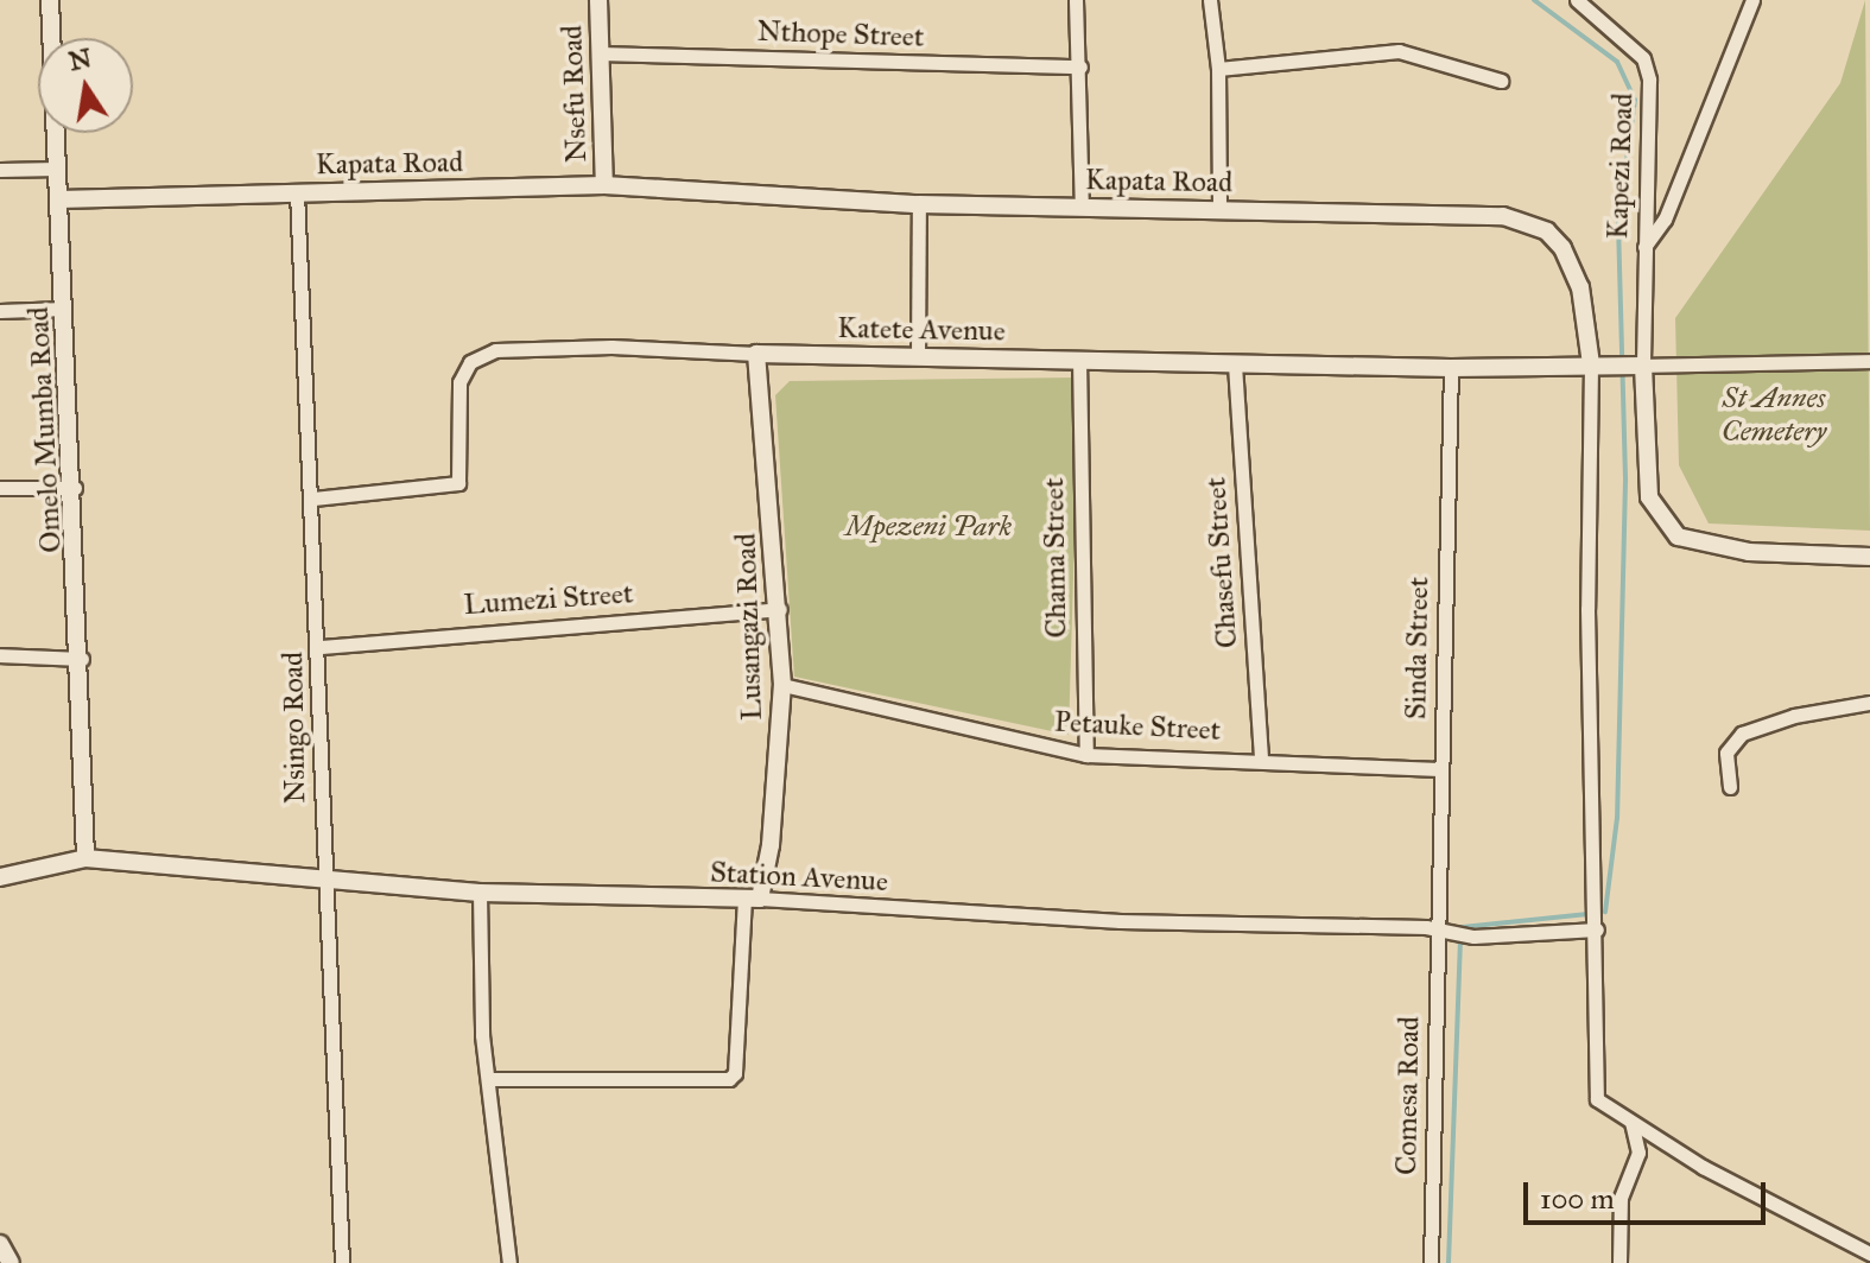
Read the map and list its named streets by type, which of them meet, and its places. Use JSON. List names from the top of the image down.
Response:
{
  "streets": {
    "street": [
      "Nthope Street",
      "Nsefu Road",
      "Kapata Road",
      "Kapezi Road",
      "Katete Avenue",
      "Omelo Mumba Road",
      "Chama Street",
      "Chasefu Street",
      "Lumezi Street",
      "Lusangazi Road",
      "Sinda Street",
      "Petauke Street",
      "Nsingo Road",
      "Station Avenue",
      "Comesa Road"
    ]
  },
  "crossings": [
    ["Nthope Street", "Nsefu Road"],
    ["Nsefu Road", "Kapata Road"],
    ["Kapata Road", "Katete Avenue"],
    ["Kapata Road", "Omelo Mumba Road"],
    ["Kapata Road", "Nsingo Road"],
    ["Kapata Road", "Station Avenue"],
    ["Kapezi Road", "Katete Avenue"],
    ["Katete Avenue", "Chama Street"],
    ["Katete Avenue", "Chasefu Street"],
    ["Katete Avenue", "Lusangazi Road"],
    ["Katete Avenue", "Sinda Street"],
    ["Katete Avenue", "Nsingo Road"],
    ["Omelo Mumba Road", "Station Avenue"],
    ["Chama Street", "Petauke Street"],
    ["Chasefu Street", "Petauke Street"],
    ["Lumezi Street", "Lusangazi Road"],
    ["Lumezi Street", "Nsingo Road"],
    ["Lusangazi Road", "Petauke Street"],
    ["Lusangazi Road", "Station Avenue"],
    ["Sinda Street", "Petauke Street"],
    ["Sinda Street", "Station Avenue"],
    ["Sinda Street", "Comesa Road"],
    ["Nsingo Road", "Station Avenue"],
    ["Station Avenue", "Comesa Road"]
  ],
  "parks": ["St Annes Cemetery", "Mpezeni Park"],
  "scale_bar": "100 m",
  "north": "top"
}
